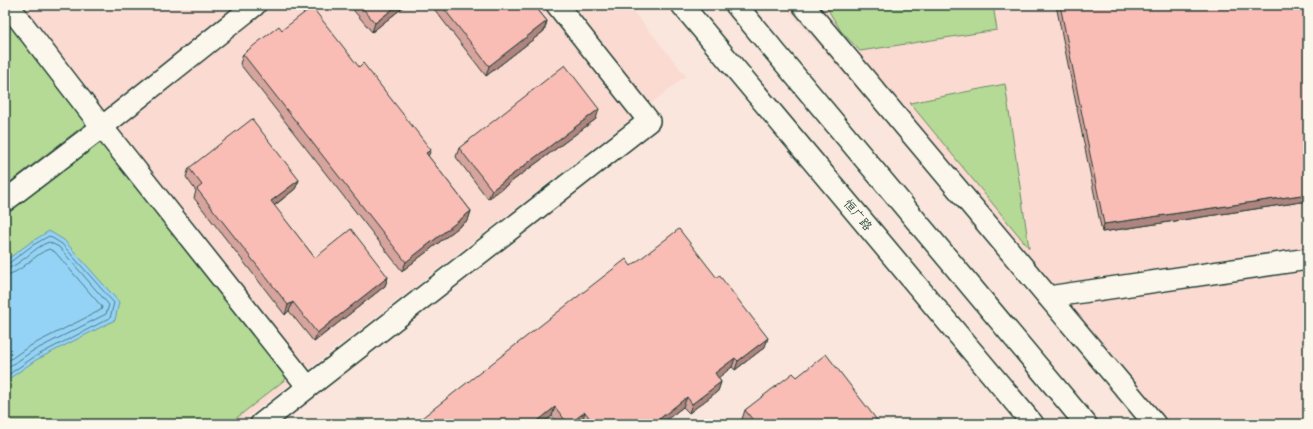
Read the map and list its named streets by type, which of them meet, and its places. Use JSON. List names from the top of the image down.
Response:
{
  "streets": {
    "street": ["恒广路"]
  }
}
